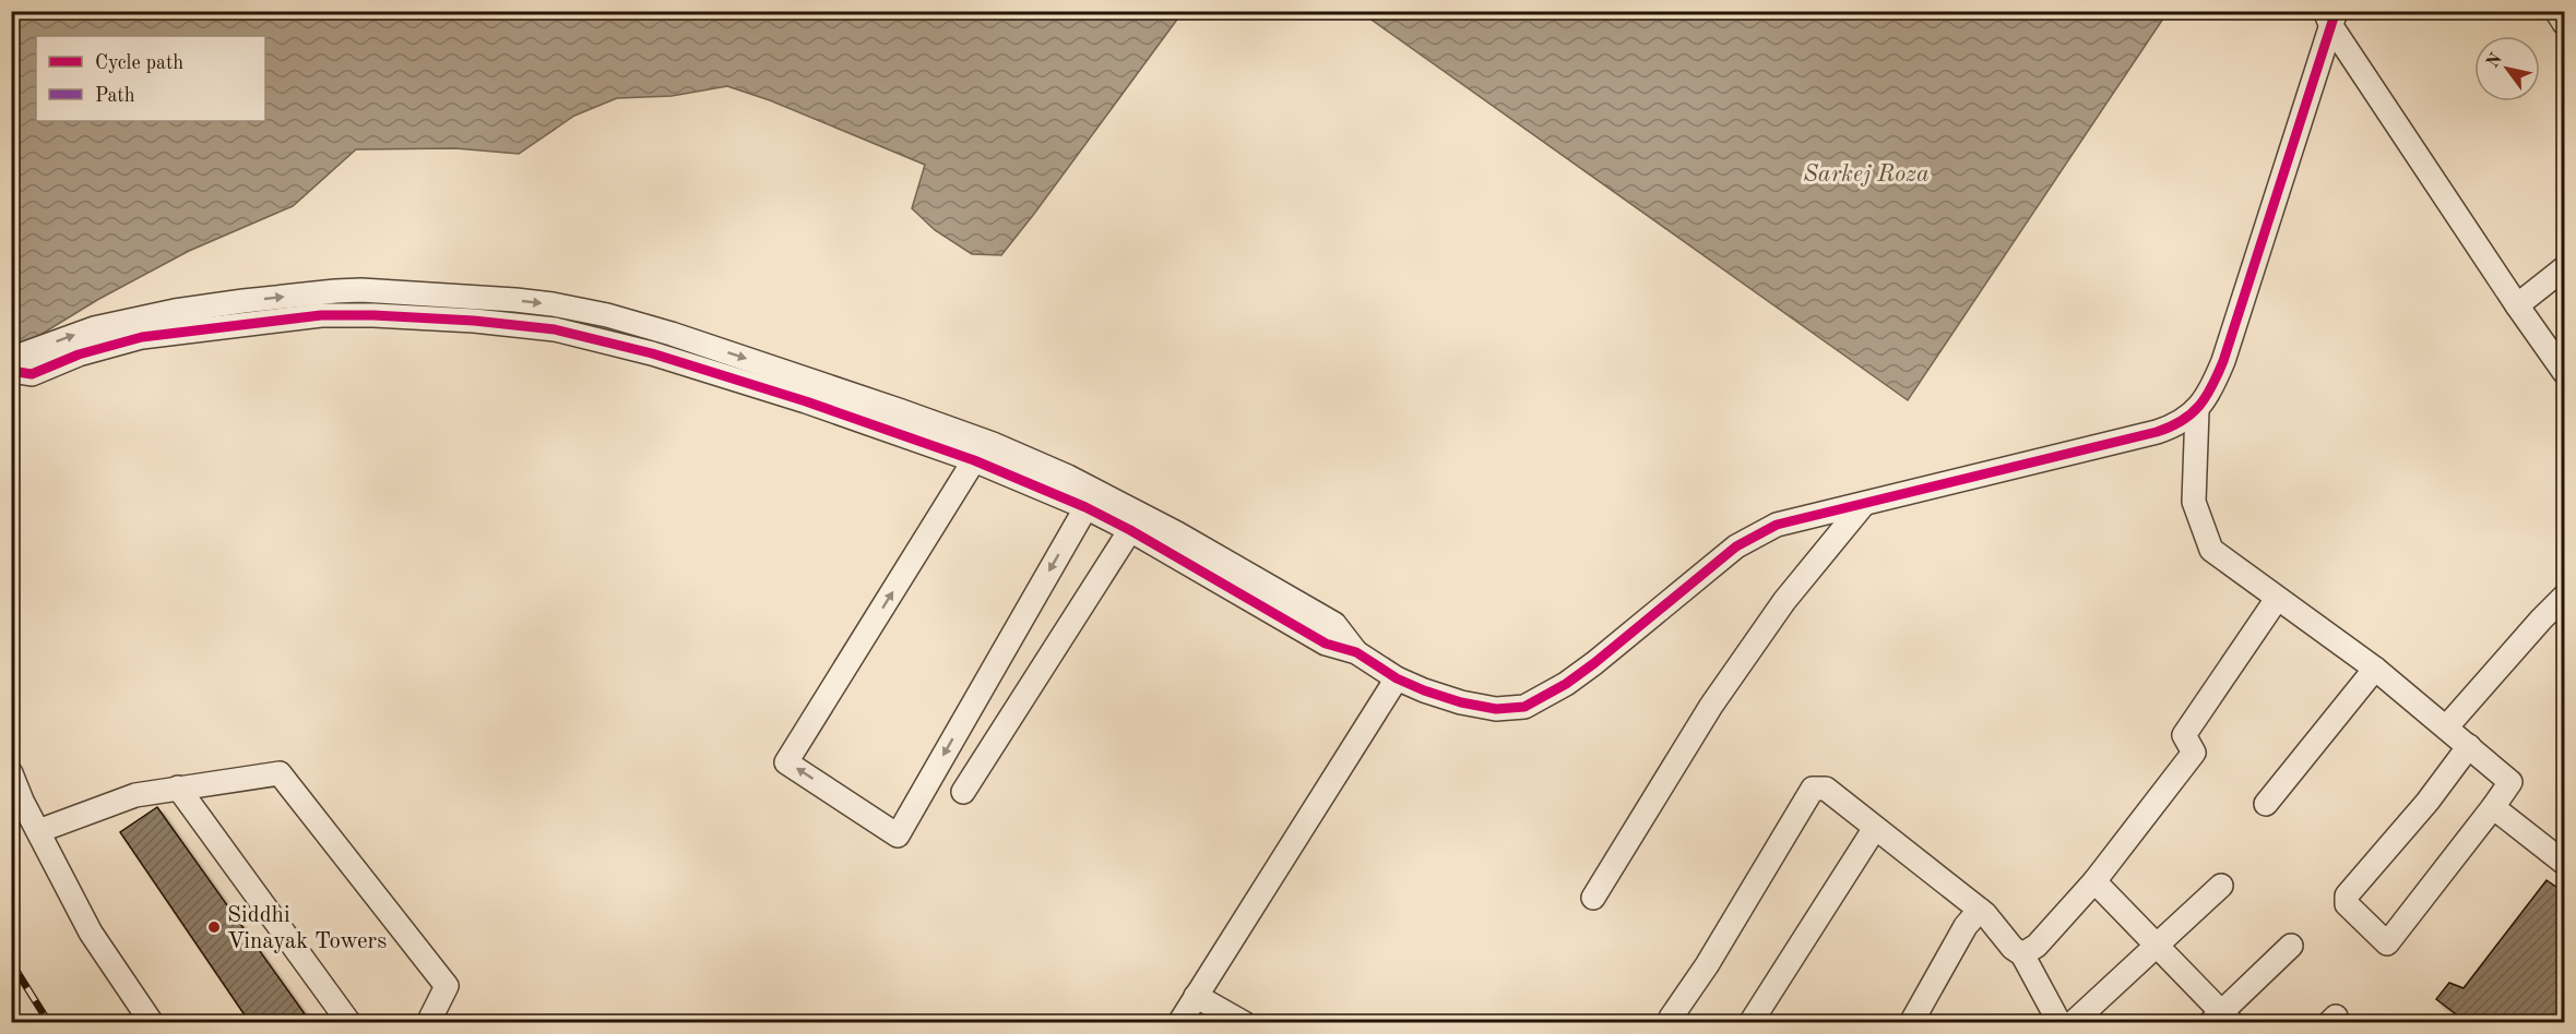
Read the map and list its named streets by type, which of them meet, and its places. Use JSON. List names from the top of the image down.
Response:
{
  "water": ["Sarkej Roza"],
  "places": ["Siddhi Vinayak Towers"],
  "legend": ["Cycle path", "Path"],
  "north": "top left"
}
